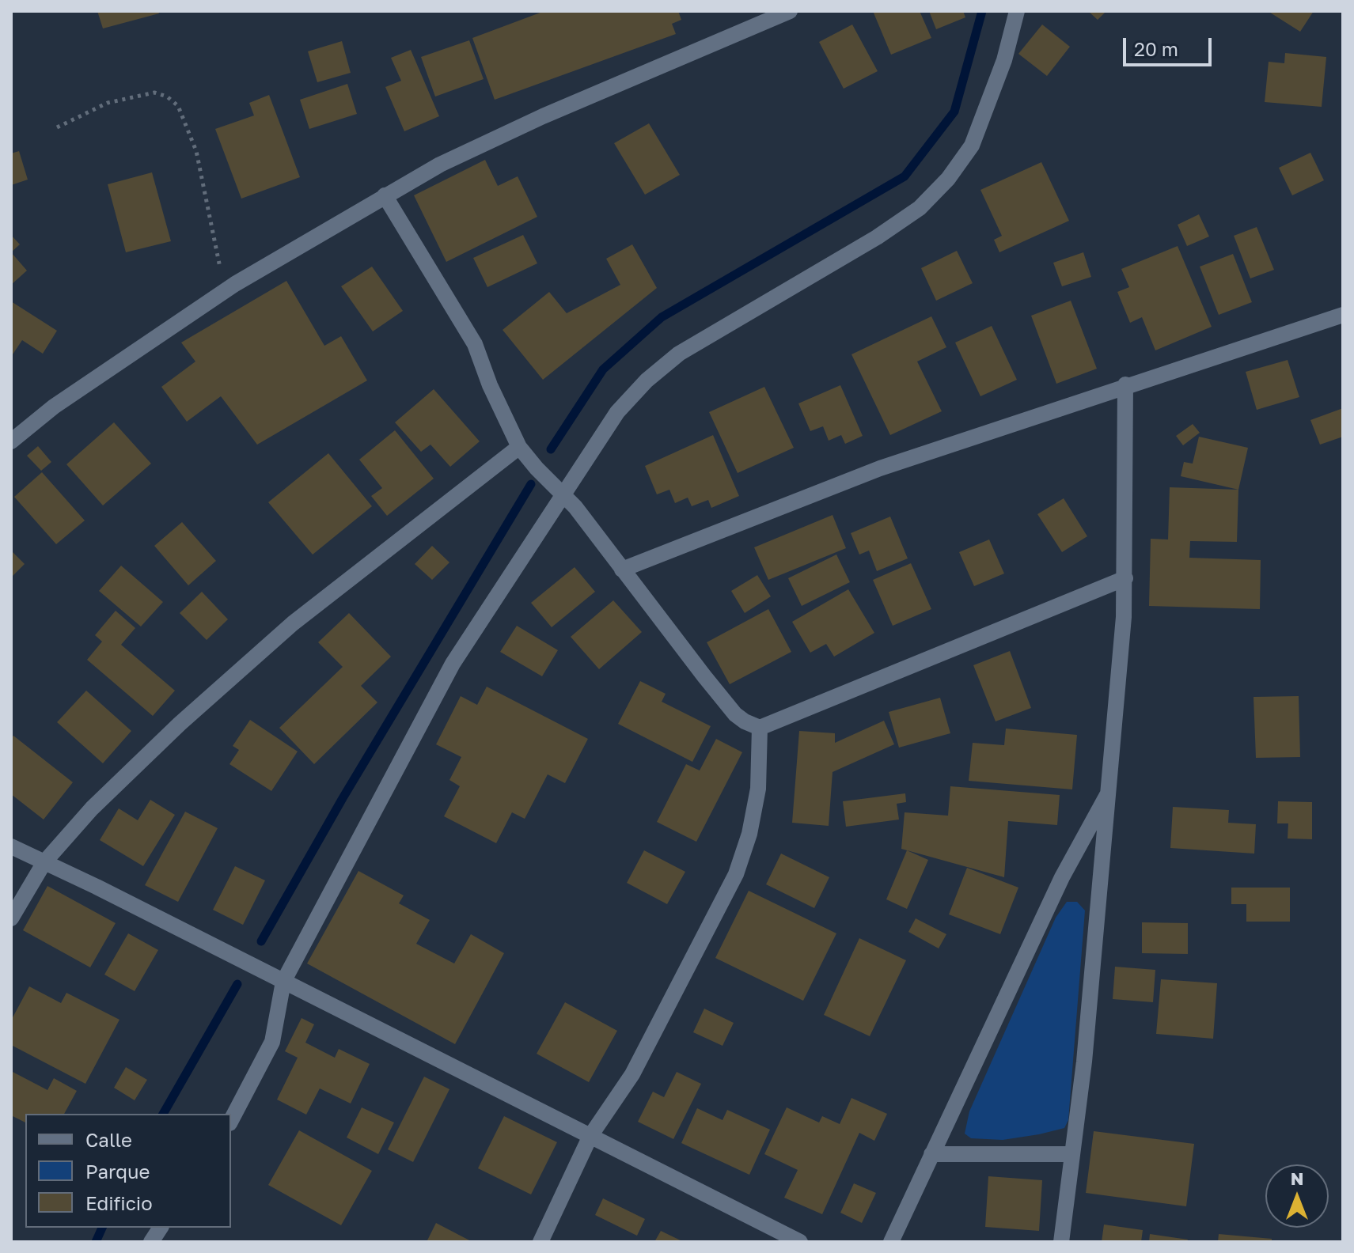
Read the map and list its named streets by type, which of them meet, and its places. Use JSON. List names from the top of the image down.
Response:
{
  "legend": ["Calle", "Parque", "Edificio"],
  "scale_bar": "20 m",
  "north": "top"
}
